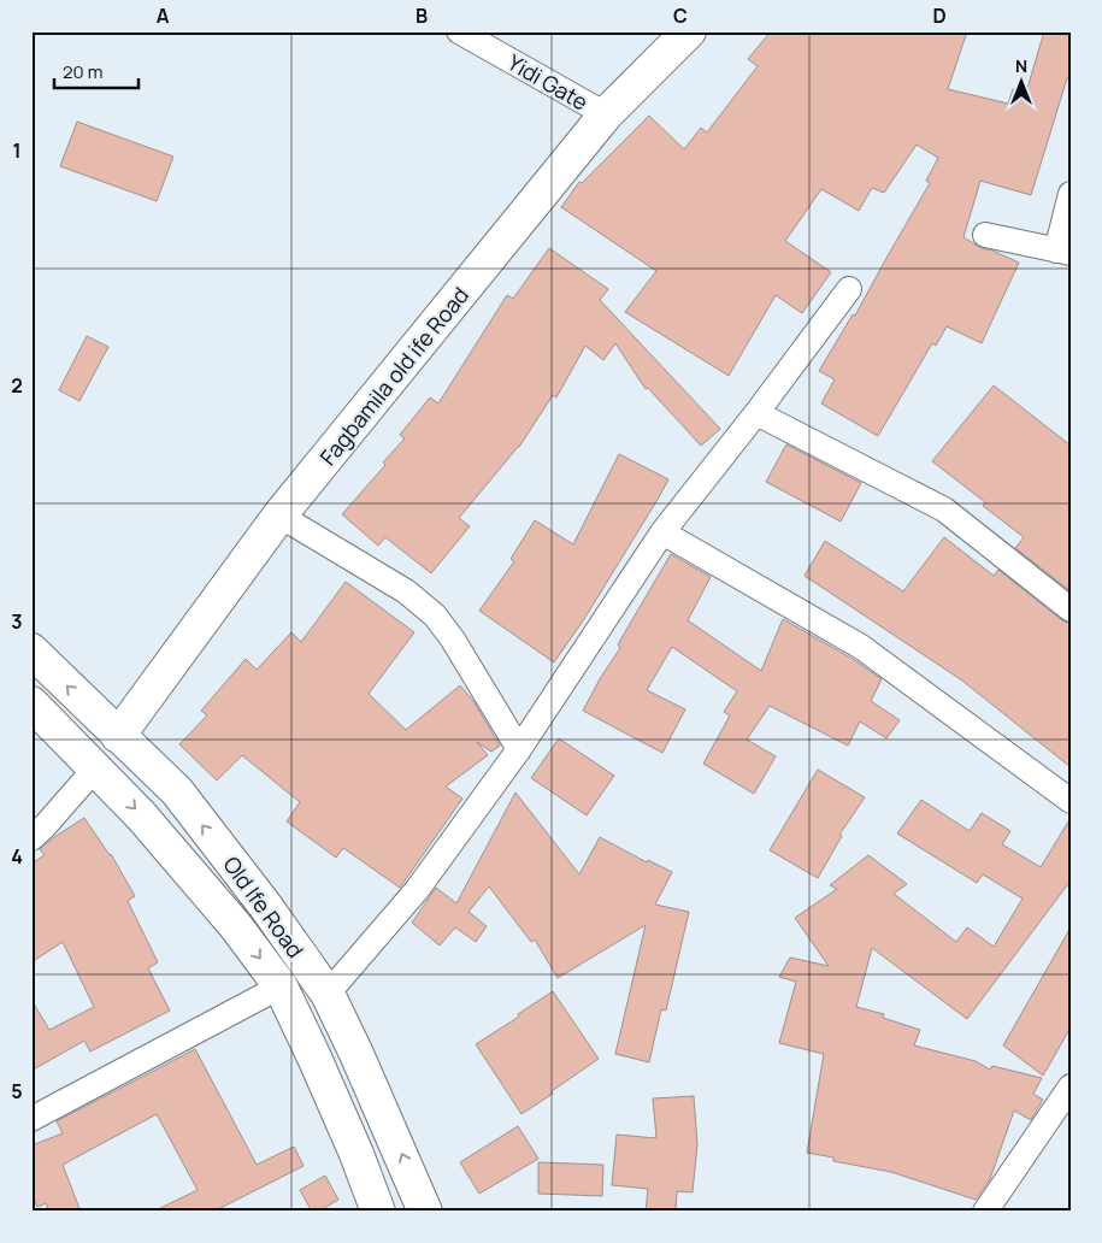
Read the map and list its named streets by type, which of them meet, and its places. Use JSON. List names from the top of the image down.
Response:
{
  "streets": {
    "main road": ["Fagbamila old ife Road", "Old Ife Road"],
    "street": ["Yidi Gate"]
  },
  "crossings": [
    ["Yidi Gate", "Fagbamila old ife Road"],
    ["Fagbamila old ife Road", "Old Ife Road"]
  ],
  "scale_bar": "20 m",
  "north": "top",
  "grid": {
    "columns": [
      "A",
      "B",
      "C",
      "D"
    ],
    "rows": [
      "1",
      "2",
      "3",
      "4",
      "5"
    ]
  }
}
